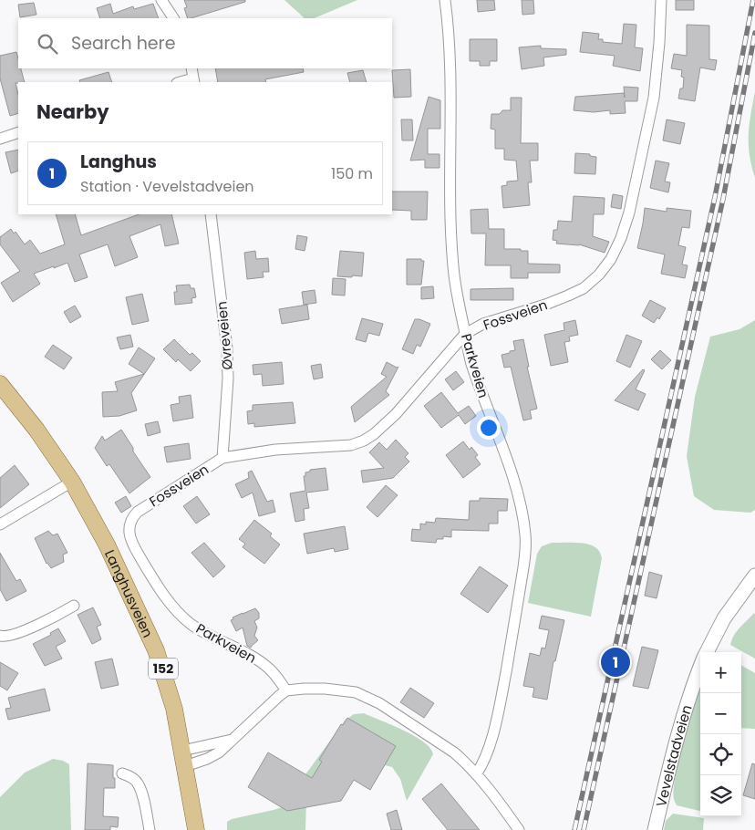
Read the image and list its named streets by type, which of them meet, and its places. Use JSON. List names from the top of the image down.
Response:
{
  "streets": {
    "main road": ["Langhusveien", "152", "Vevelstadveien"],
    "street": ["Fossveien", "Øvreveien", "Parkveien"]
  },
  "crossings": [
    ["Fossveien", "Øvreveien"],
    ["Fossveien", "Parkveien"]
  ],
  "page": {
    "search": "Search here",
    "heading": "Nearby",
    "list": [
      {
        "mark": "1",
        "name": "Langhus",
        "note": "Station · Vevelstadveien",
        "value": "150 m"
      }
    ],
    "pins": "1",
    "map_buttons": ["+", "−"]
  }
}
